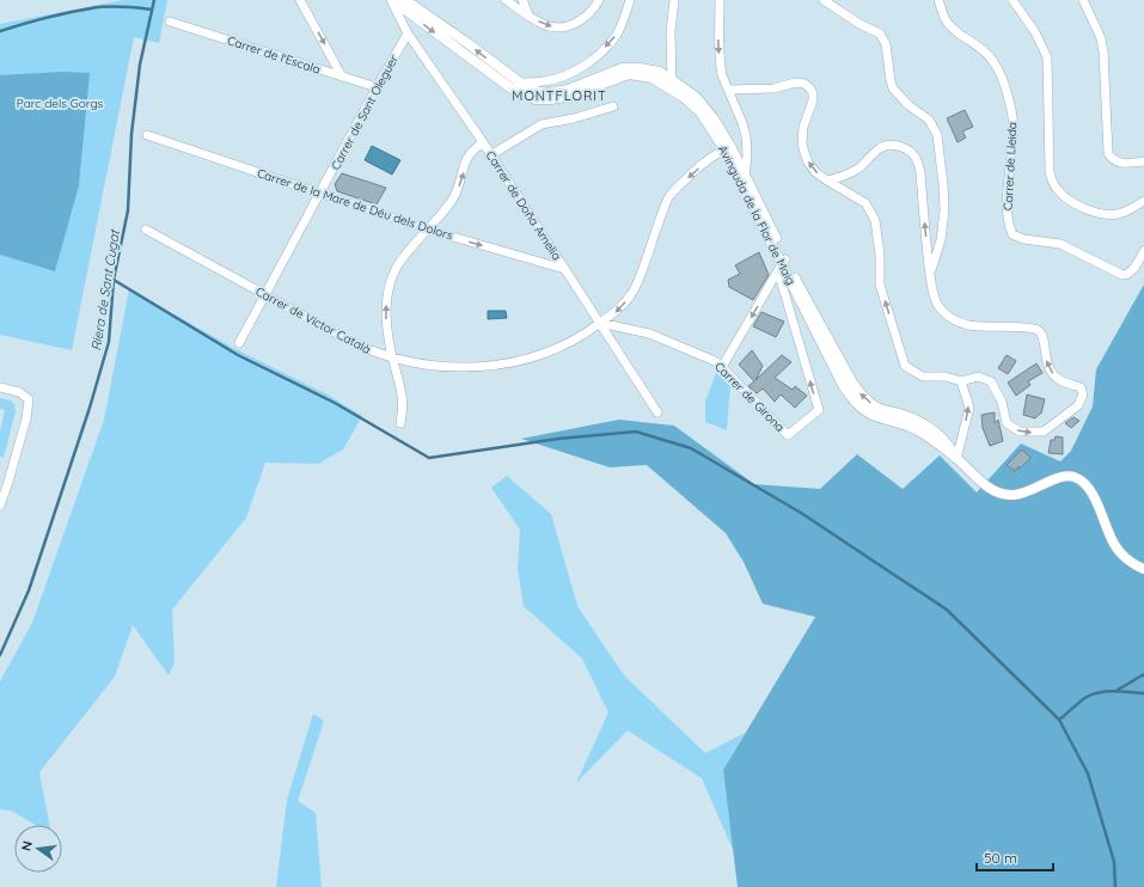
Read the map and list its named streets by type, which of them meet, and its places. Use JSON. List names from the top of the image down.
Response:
{
  "streets": {
    "street": [
      "Carrer de l'Escala",
      "Carrer de Sant Oleguer",
      "Carrer de Lleida",
      "Carrer de la Mare de Déu dels Dolors",
      "Carrer de Doña Amelia",
      "Avinguda de la Flor de Maig",
      "Carrer de Víctor Català",
      "Carrer de Girona"
    ]
  },
  "crossings": [
    ["Carrer de l'Escala", "Carrer de Sant Oleguer"],
    ["Carrer de Sant Oleguer", "Carrer de la Mare de Déu dels Dolors"],
    ["Carrer de Sant Oleguer", "Carrer de Doña Amelia"],
    ["Carrer de Sant Oleguer", "Carrer de Víctor Català"],
    ["Carrer de la Mare de Déu dels Dolors", "Carrer de Doña Amelia"],
    ["Carrer de Doña Amelia", "Avinguda de la Flor de Maig"],
    ["Carrer de Doña Amelia", "Carrer de Víctor Català"],
    ["Carrer de Doña Amelia", "Carrer de Girona"],
    ["Avinguda de la Flor de Maig", "Carrer de Víctor Català"],
    ["Avinguda de la Flor de Maig", "Carrer de Girona"],
    ["Carrer de Víctor Català", "Carrer de Girona"]
  ],
  "districts": ["MONTFLORIT"],
  "water": ["Riera de Sant Cugat"],
  "parks": ["Parc dels Gorgs"],
  "scale_bar": "50 m",
  "north": "left"
}
